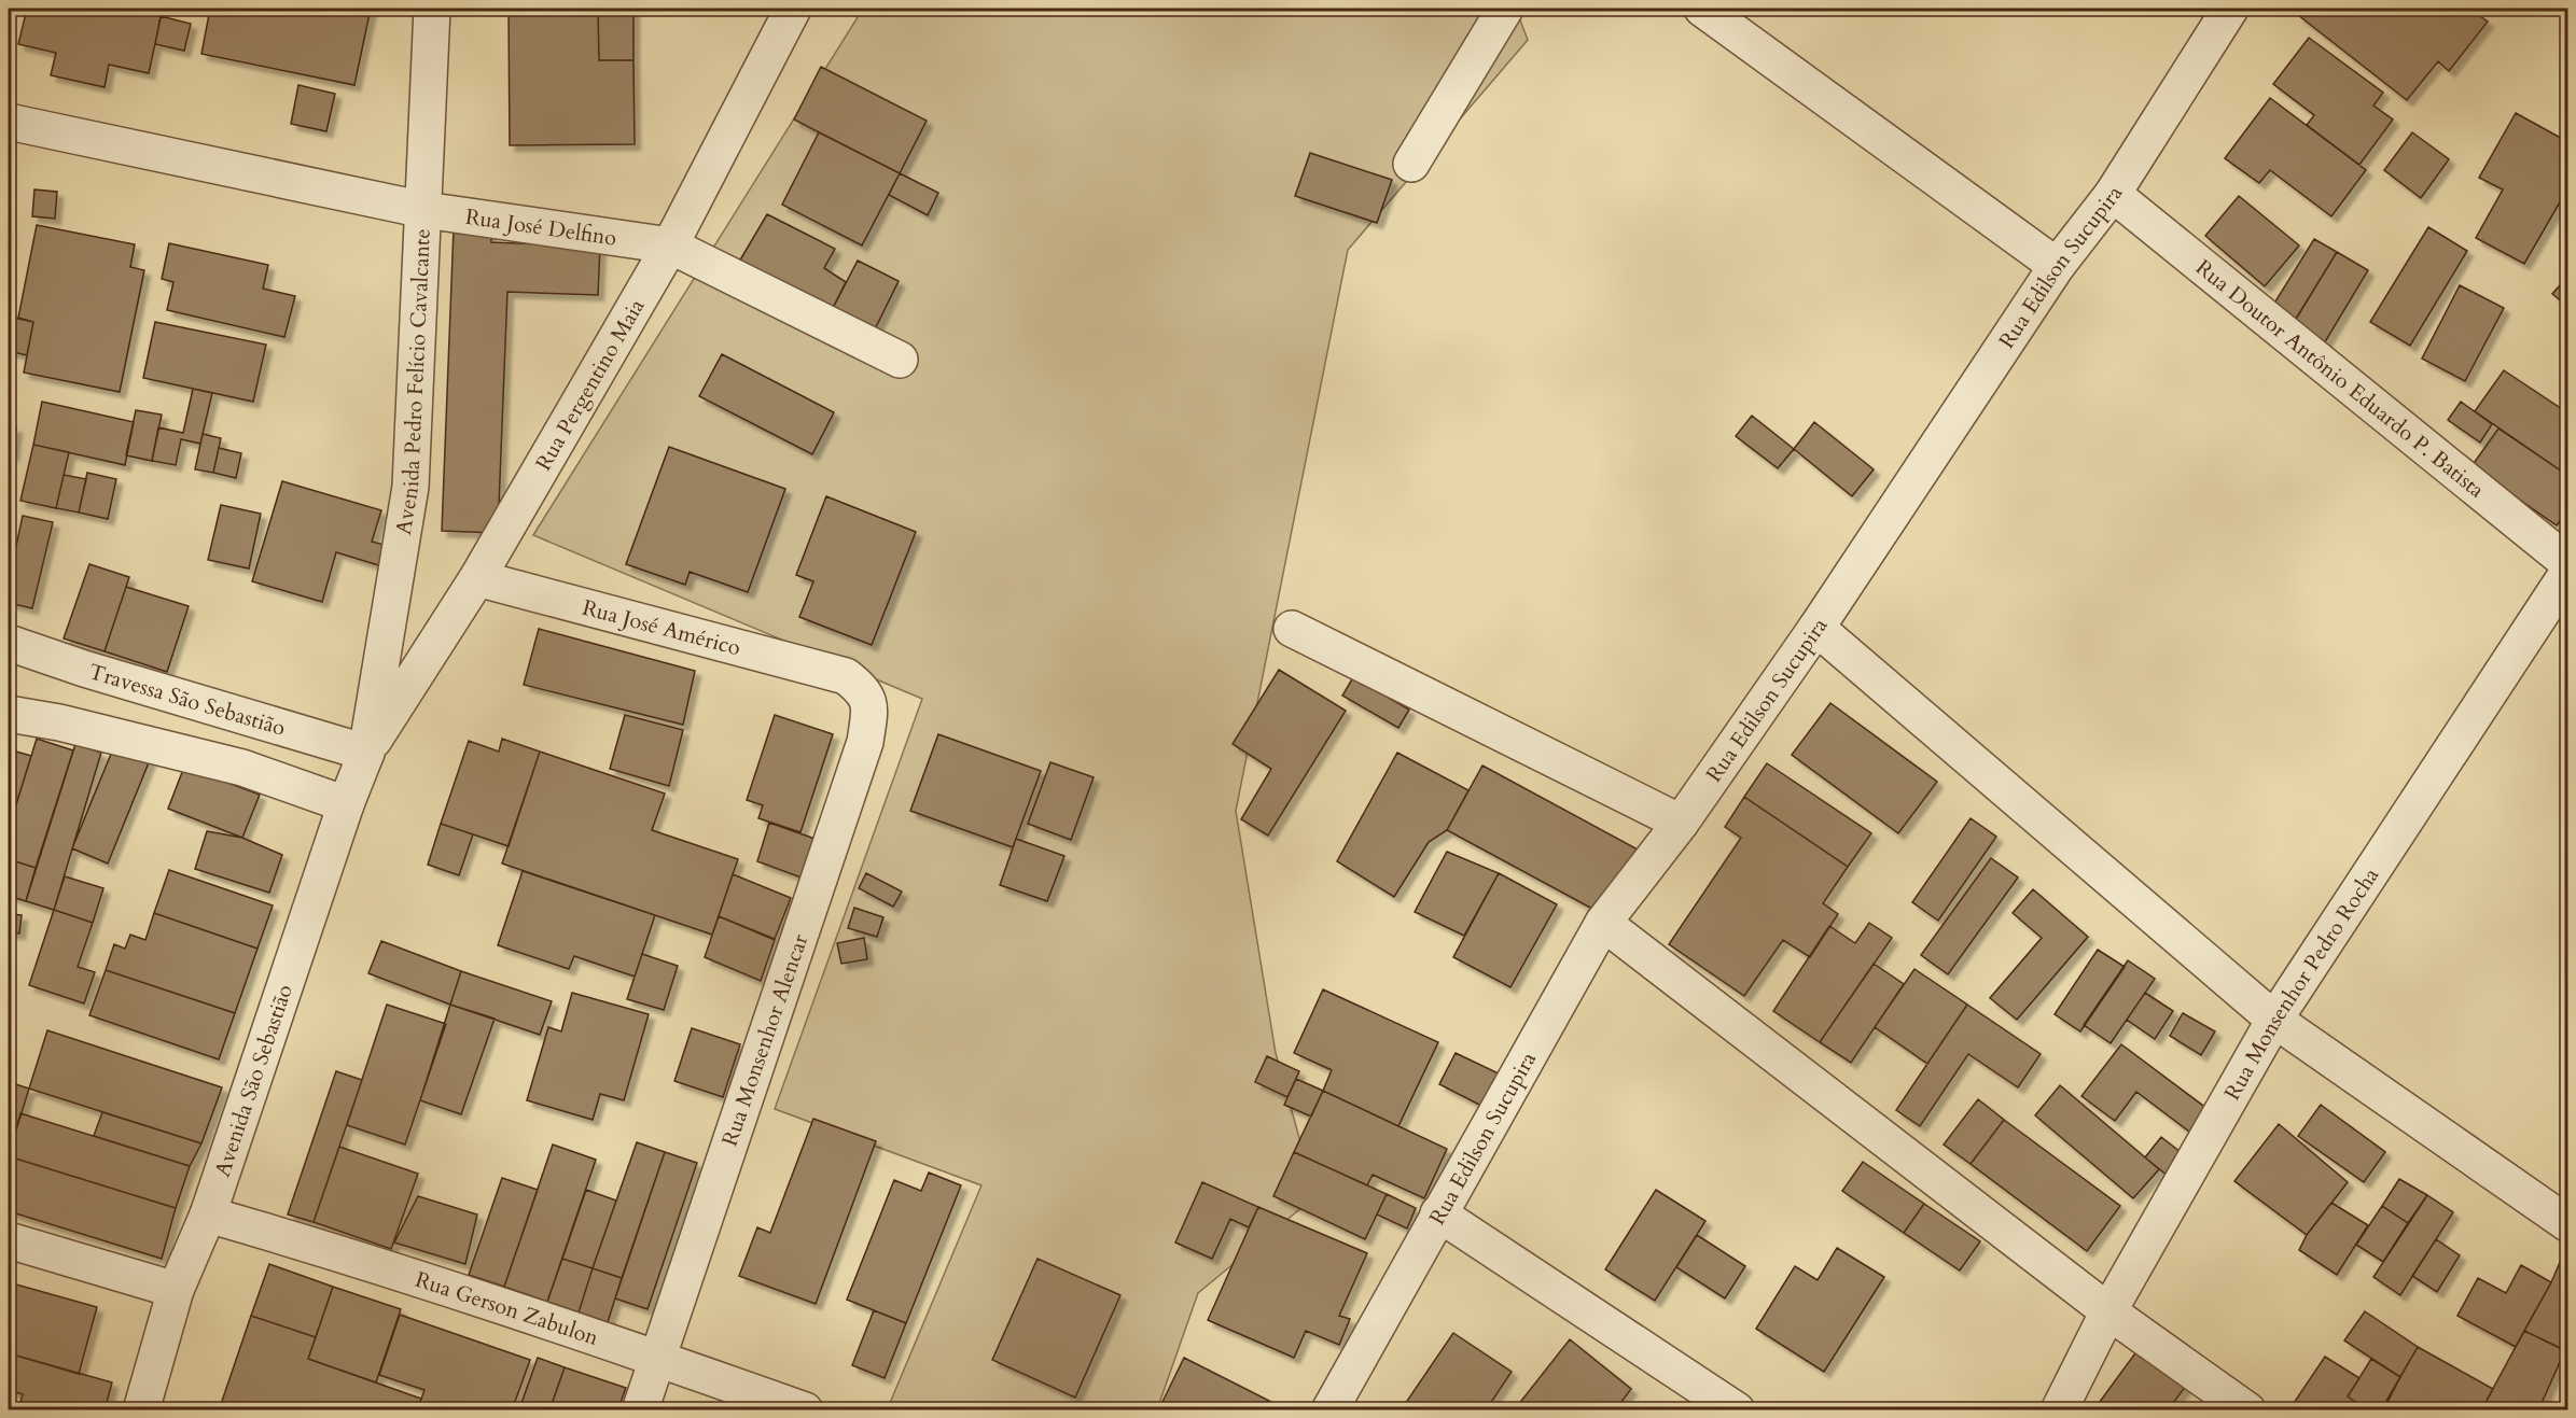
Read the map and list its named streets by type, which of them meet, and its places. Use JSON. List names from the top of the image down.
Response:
{
  "streets": {
    "street": [
      "Rua José Delfino",
      "Rua Edilson Sucupira",
      "Rua Doutor Antônio Eduardo P. Batista",
      "Avenida Pedro Felício Cavalcante",
      "Rua Pergentino Maia",
      "Rua José Américo",
      "Travessa São Sebastião",
      "Rua Monsenhor Pedro Rocha",
      "Rua Monsenhor Alencar",
      "Avenida São Sebastião",
      "Rua Gerson Zabulon"
    ]
  },
  "crossings": [
    ["Rua José Delfino", "Avenida Pedro Felício Cavalcante"],
    ["Rua José Delfino", "Rua Pergentino Maia"],
    ["Rua Edilson Sucupira", "Rua Doutor Antônio Eduardo P. Batista"],
    ["Avenida Pedro Felício Cavalcante", "Rua Pergentino Maia"],
    ["Avenida Pedro Felício Cavalcante", "Travessa São Sebastião"],
    ["Avenida Pedro Felício Cavalcante", "Avenida São Sebastião"],
    ["Rua Pergentino Maia", "Rua José Américo"],
    ["Rua Pergentino Maia", "Travessa São Sebastião"],
    ["Rua Pergentino Maia", "Avenida São Sebastião"],
    ["Rua José Américo", "Rua Monsenhor Alencar"],
    ["Travessa São Sebastião", "Avenida São Sebastião"],
    ["Rua Monsenhor Alencar", "Rua Gerson Zabulon"],
    ["Avenida São Sebastião", "Rua Gerson Zabulon"]
  ]
}
